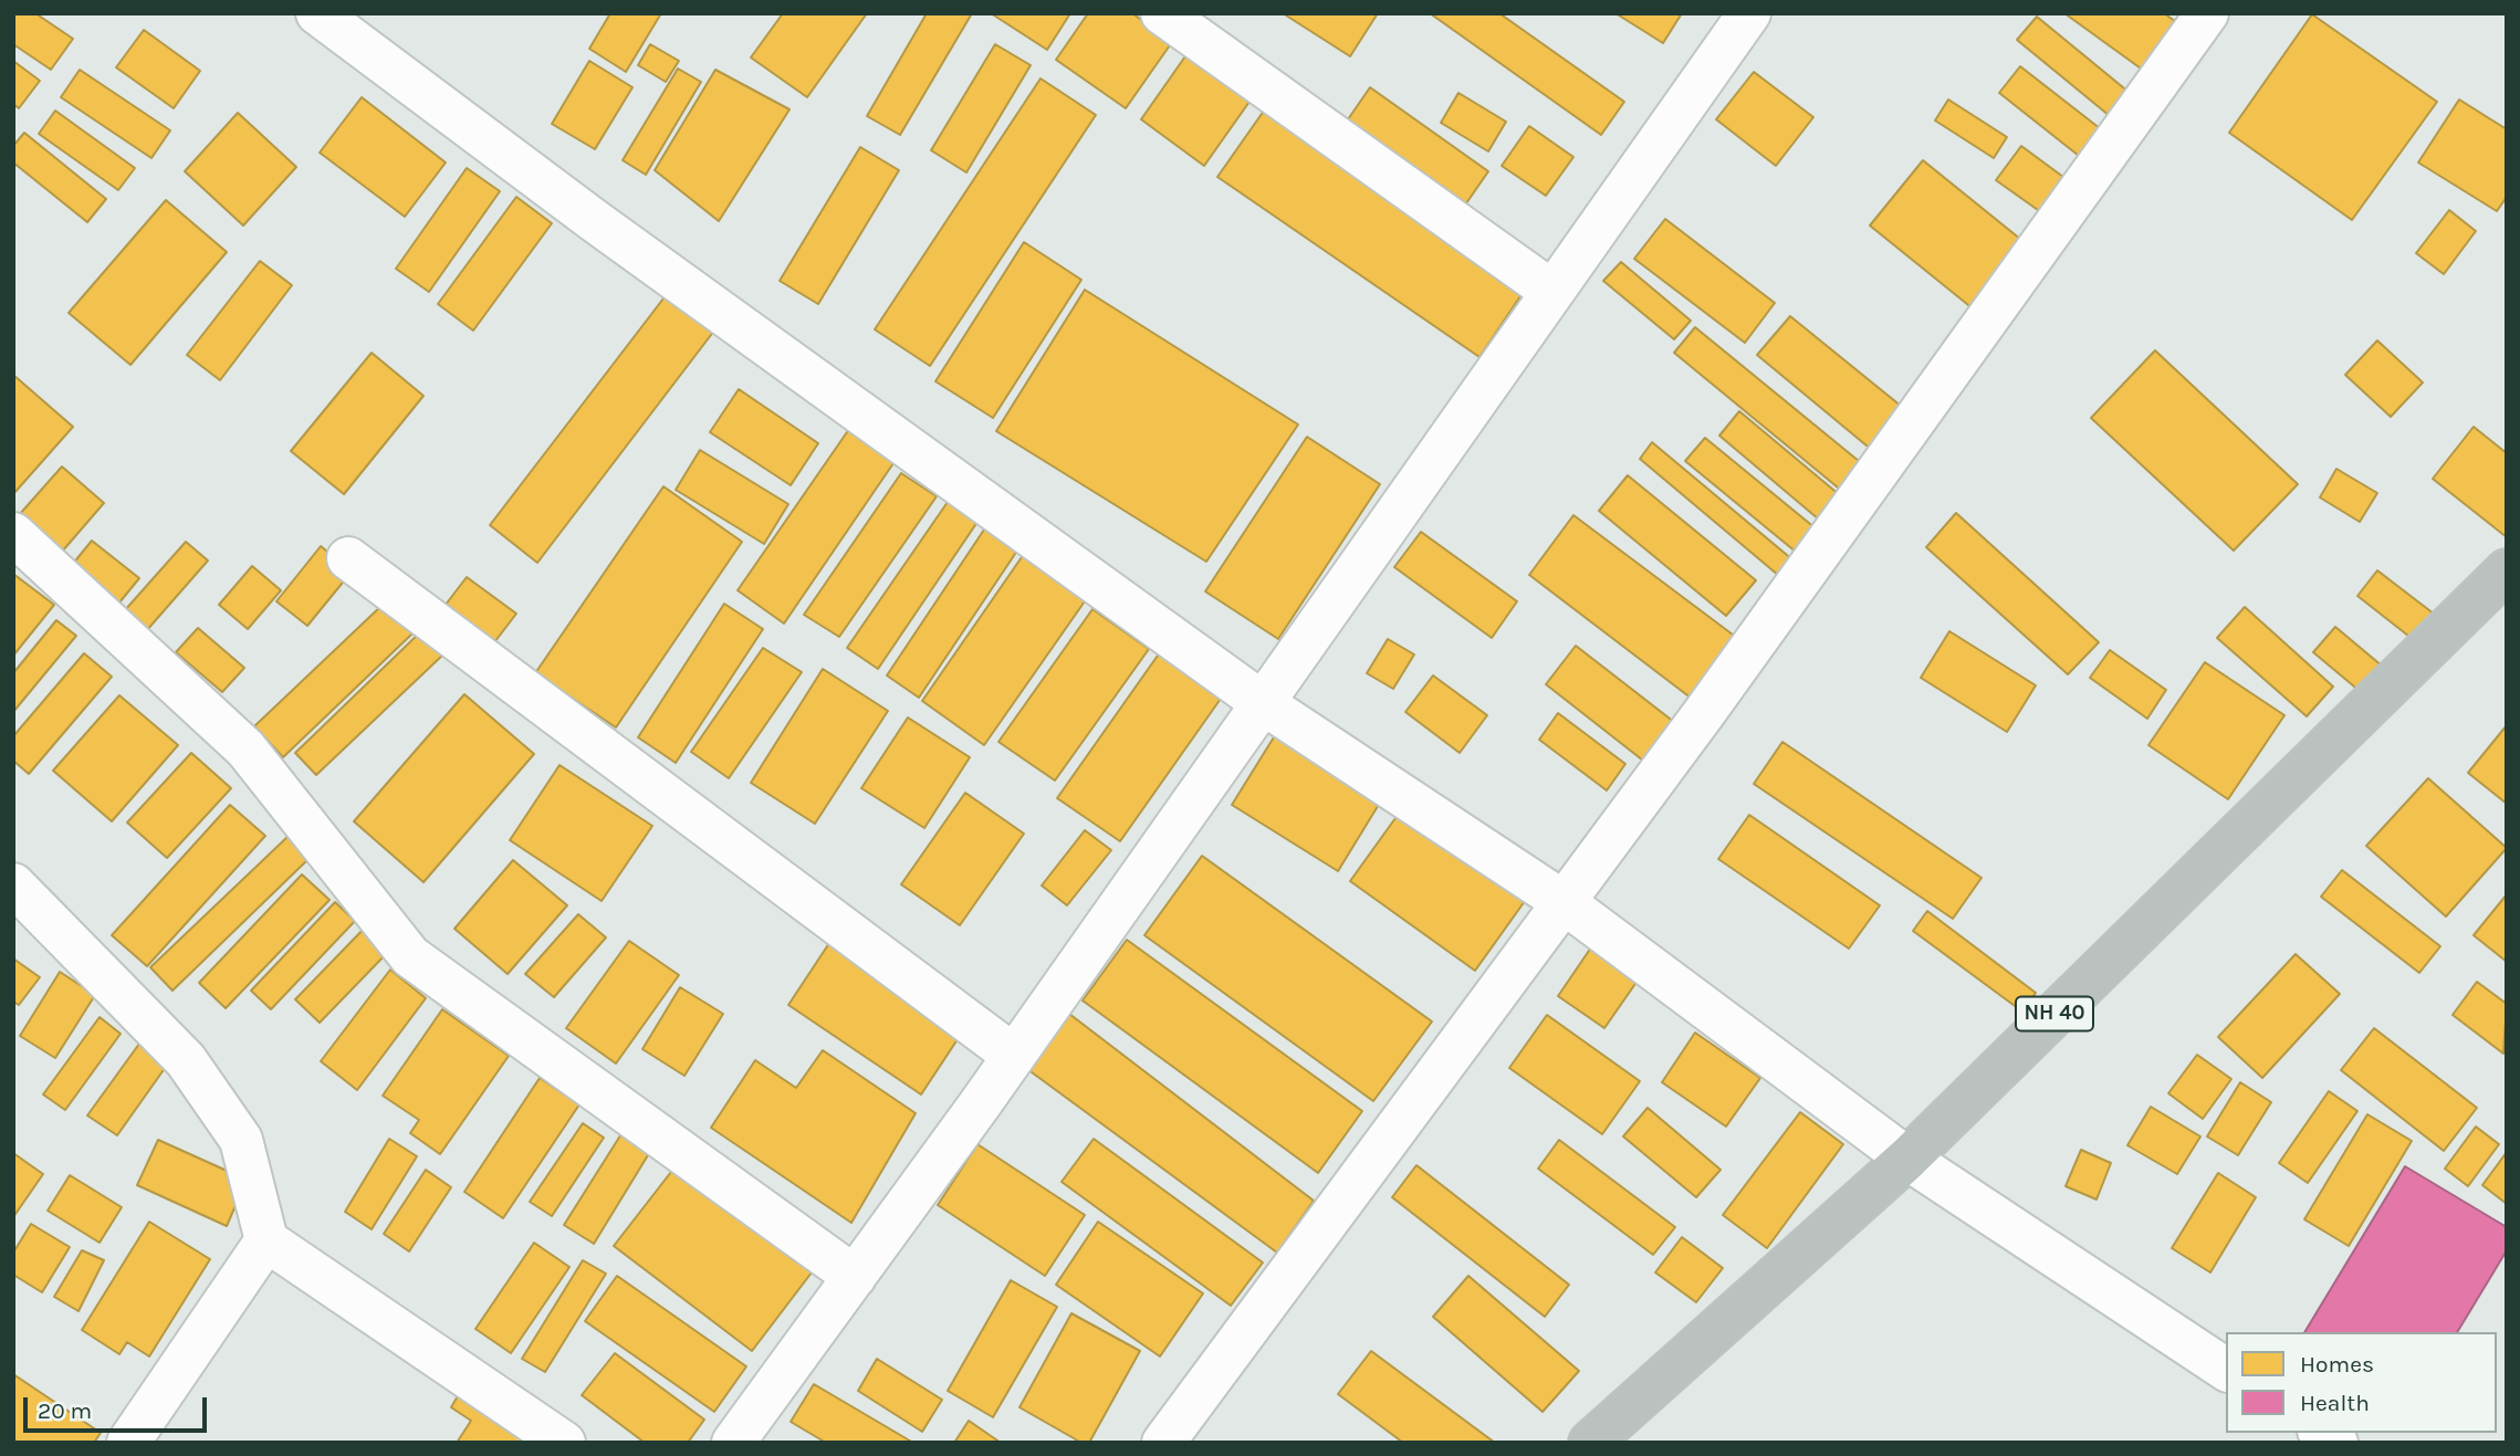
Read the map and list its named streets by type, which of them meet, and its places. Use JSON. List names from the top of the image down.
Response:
{
  "streets": {
    "highway": ["NH 40"]
  },
  "legend": ["Homes", "Health"],
  "scale_bar": "20 m"
}
